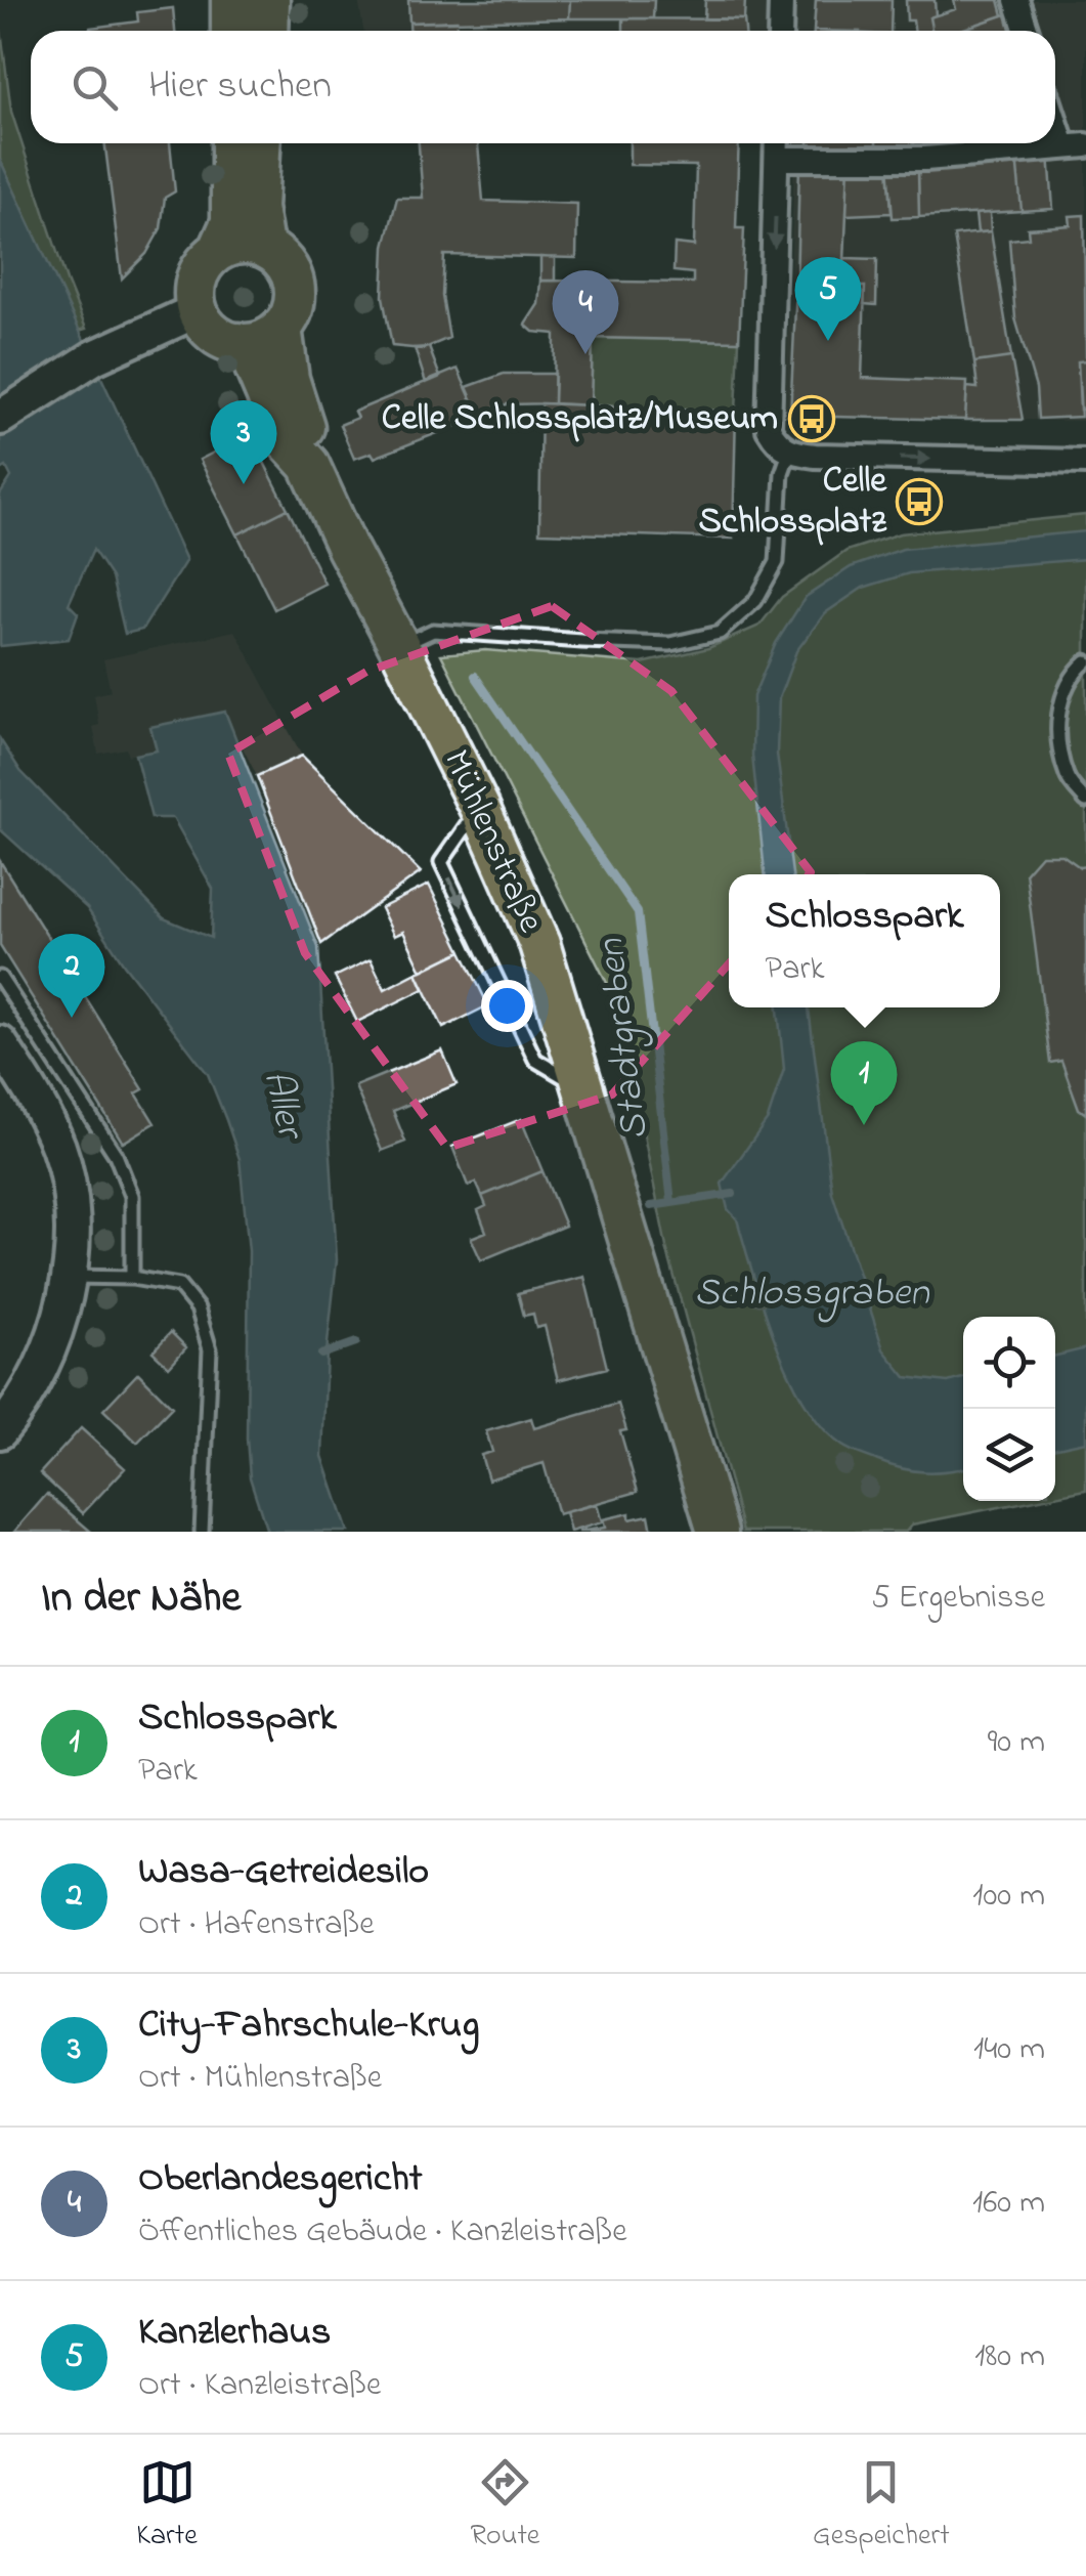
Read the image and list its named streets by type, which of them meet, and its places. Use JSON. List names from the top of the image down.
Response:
{
  "streets": {
    "main road": ["Mühlenstraße"]
  },
  "water": ["Stadtgraben", "Aller", "Schlossgraben"],
  "places": {
    "bus stop": ["Celle Schlossplatz/Museum", "Celle Schlossplatz"]
  },
  "page": {
    "search": "Hier suchen",
    "pins": [
      "5",
      "4",
      "3",
      "2",
      "1"
    ],
    "popup": ["Schlosspark", "Park"],
    "heading": ["In der Nähe", "5 Ergebnisse"],
    "list": [
      {
        "mark": "1",
        "name": "Schlosspark",
        "note": "Park",
        "value": "90 m"
      },
      {
        "mark": "2",
        "name": "Wasa-Getreidesilo",
        "note": "Ort · Hafenstraße",
        "value": "100 m"
      },
      {
        "mark": "3",
        "name": "City-Fahrschule-Krug",
        "note": "Ort · Mühlenstraße",
        "value": "140 m"
      },
      {
        "mark": "4",
        "name": "Oberlandesgericht",
        "note": "Öffentliches Gebäude · Kanzleistraße",
        "value": "160 m"
      },
      {
        "mark": "5",
        "name": "Kanzlerhaus",
        "note": "Ort · Kanzleistraße",
        "value": "180 m"
      }
    ],
    "nav": ["Karte", "Route", "Gespeichert"]
  }
}
